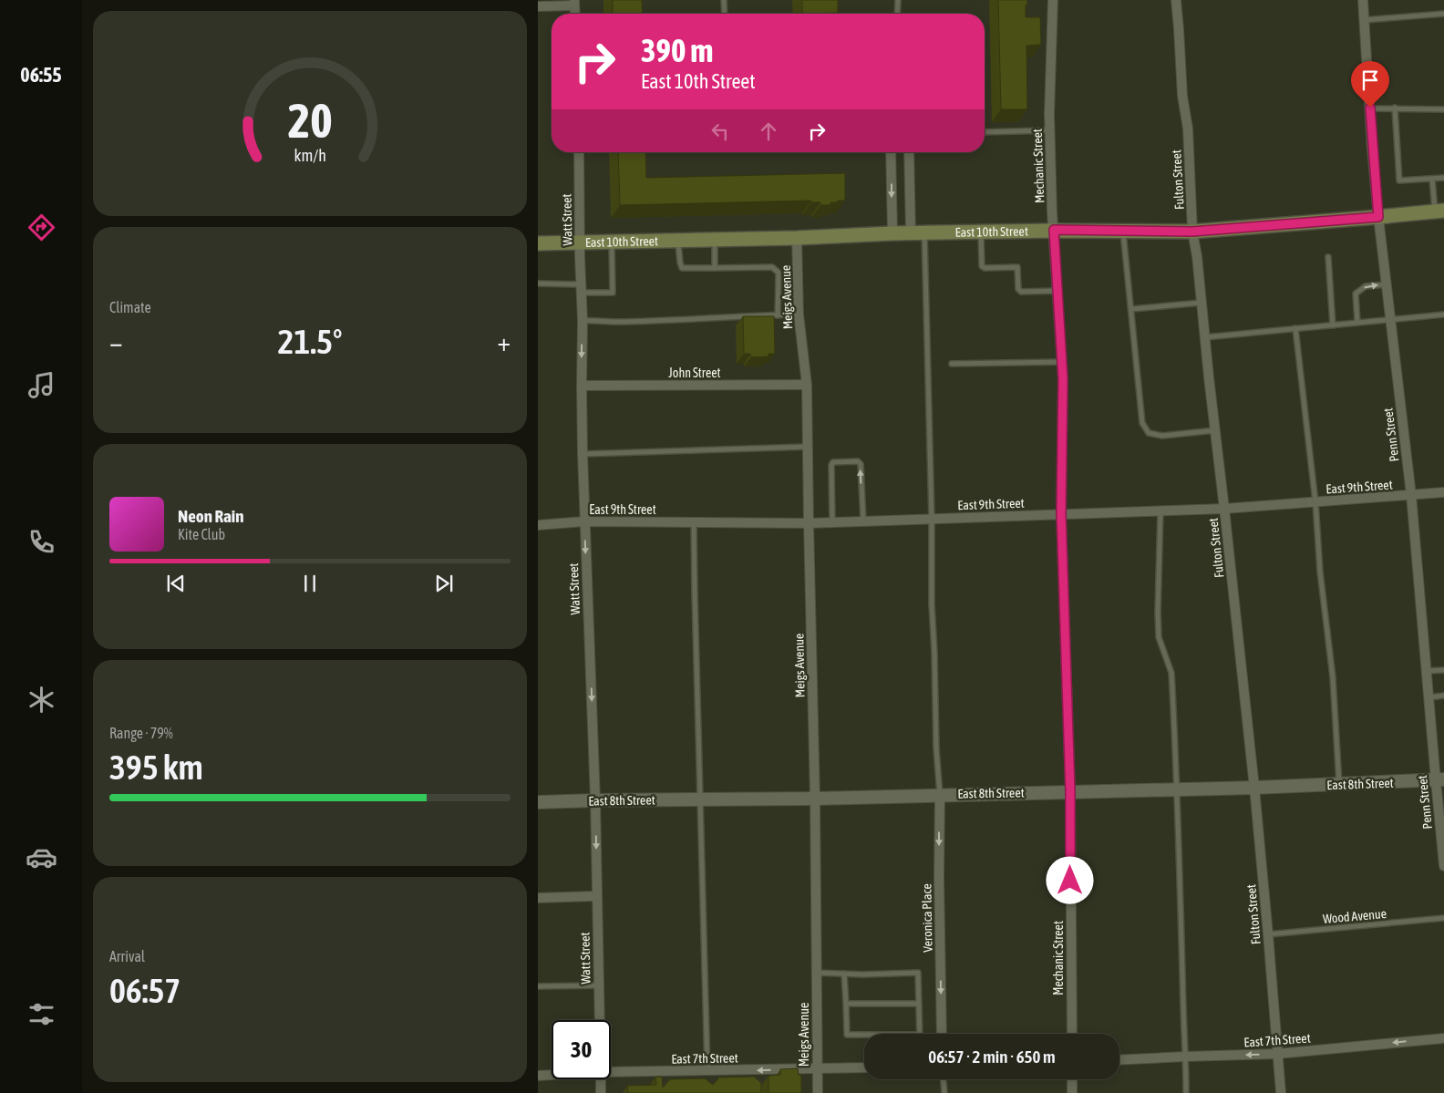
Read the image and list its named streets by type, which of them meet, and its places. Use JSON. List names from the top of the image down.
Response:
{
  "streets": {
    "main road": ["East 10th Street", "East 8th Street"],
    "street": [
      "Mechanic Street",
      "Fulton Street",
      "Watt Street",
      "Meigs Avenue",
      "John Street",
      "Penn Street",
      "East 9th Street",
      "Veronica Place",
      "East 7th Street"
    ],
    "lane": ["Wood Avenue"]
  },
  "crossings": [
    ["Mechanic Street", "East 10th Street"],
    ["Mechanic Street", "East 9th Street"],
    ["Mechanic Street", "East 8th Street"],
    ["Fulton Street", "East 10th Street"],
    ["Fulton Street", "East 9th Street"],
    ["Fulton Street", "East 8th Street"],
    ["Fulton Street", "Wood Avenue"],
    ["Fulton Street", "East 7th Street"],
    ["Watt Street", "East 10th Street"],
    ["Watt Street", "John Street"],
    ["Watt Street", "East 9th Street"],
    ["Watt Street", "East 8th Street"],
    ["East 10th Street", "Meigs Avenue"],
    ["East 10th Street", "Penn Street"],
    ["Meigs Avenue", "John Street"],
    ["Meigs Avenue", "East 9th Street"],
    ["Meigs Avenue", "East 8th Street"],
    ["Meigs Avenue", "East 7th Street"],
    ["Penn Street", "East 9th Street"],
    ["Penn Street", "East 8th Street"],
    ["East 8th Street", "Veronica Place"]
  ],
  "one_way": ["Watt Street", "Veronica Place", "East 7th Street"],
  "page": {
    "tabs": "06:55",
    "turn": ["390 m", "East 10th Street"],
    "tile": [
      "Climate",
      ["Range · 79%", "395 km"],
      ["Arrival", "06:57"]
    ],
    "heat": ["−", "21.5°", "+"],
    "song": ["Neon Rain", "Kite Club"],
    "limit": "30",
    "trip": "06:57 · 2 min · 650 m",
    "gauge": ["20", "km/h"]
  }
}
